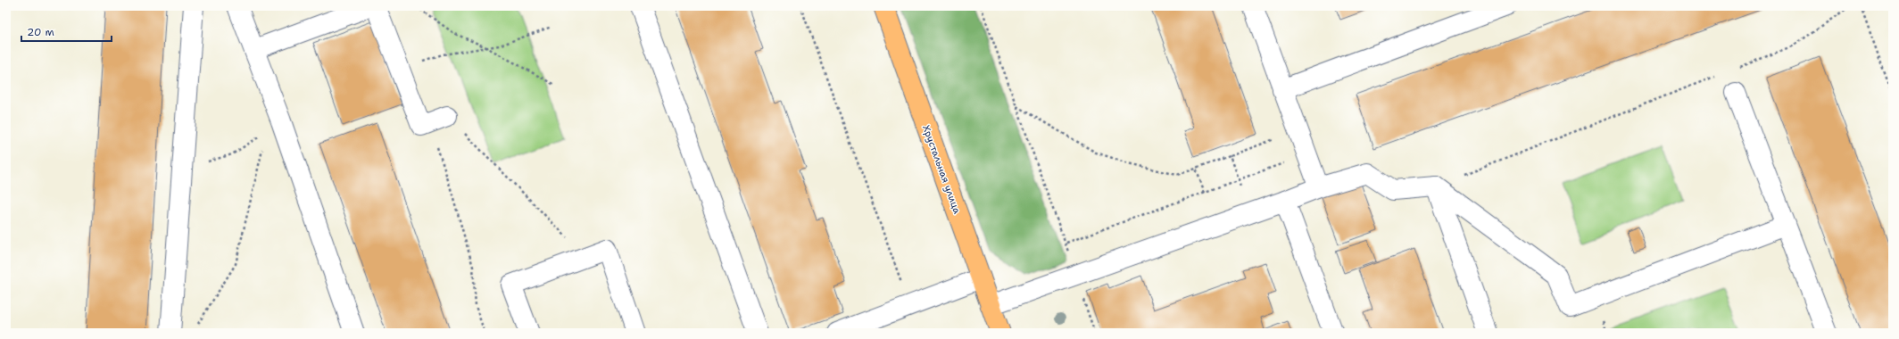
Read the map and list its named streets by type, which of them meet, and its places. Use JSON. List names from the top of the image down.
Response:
{
  "streets": {
    "main road": ["Хрустальная улица"]
  },
  "scale_bar": "20 m"
}
